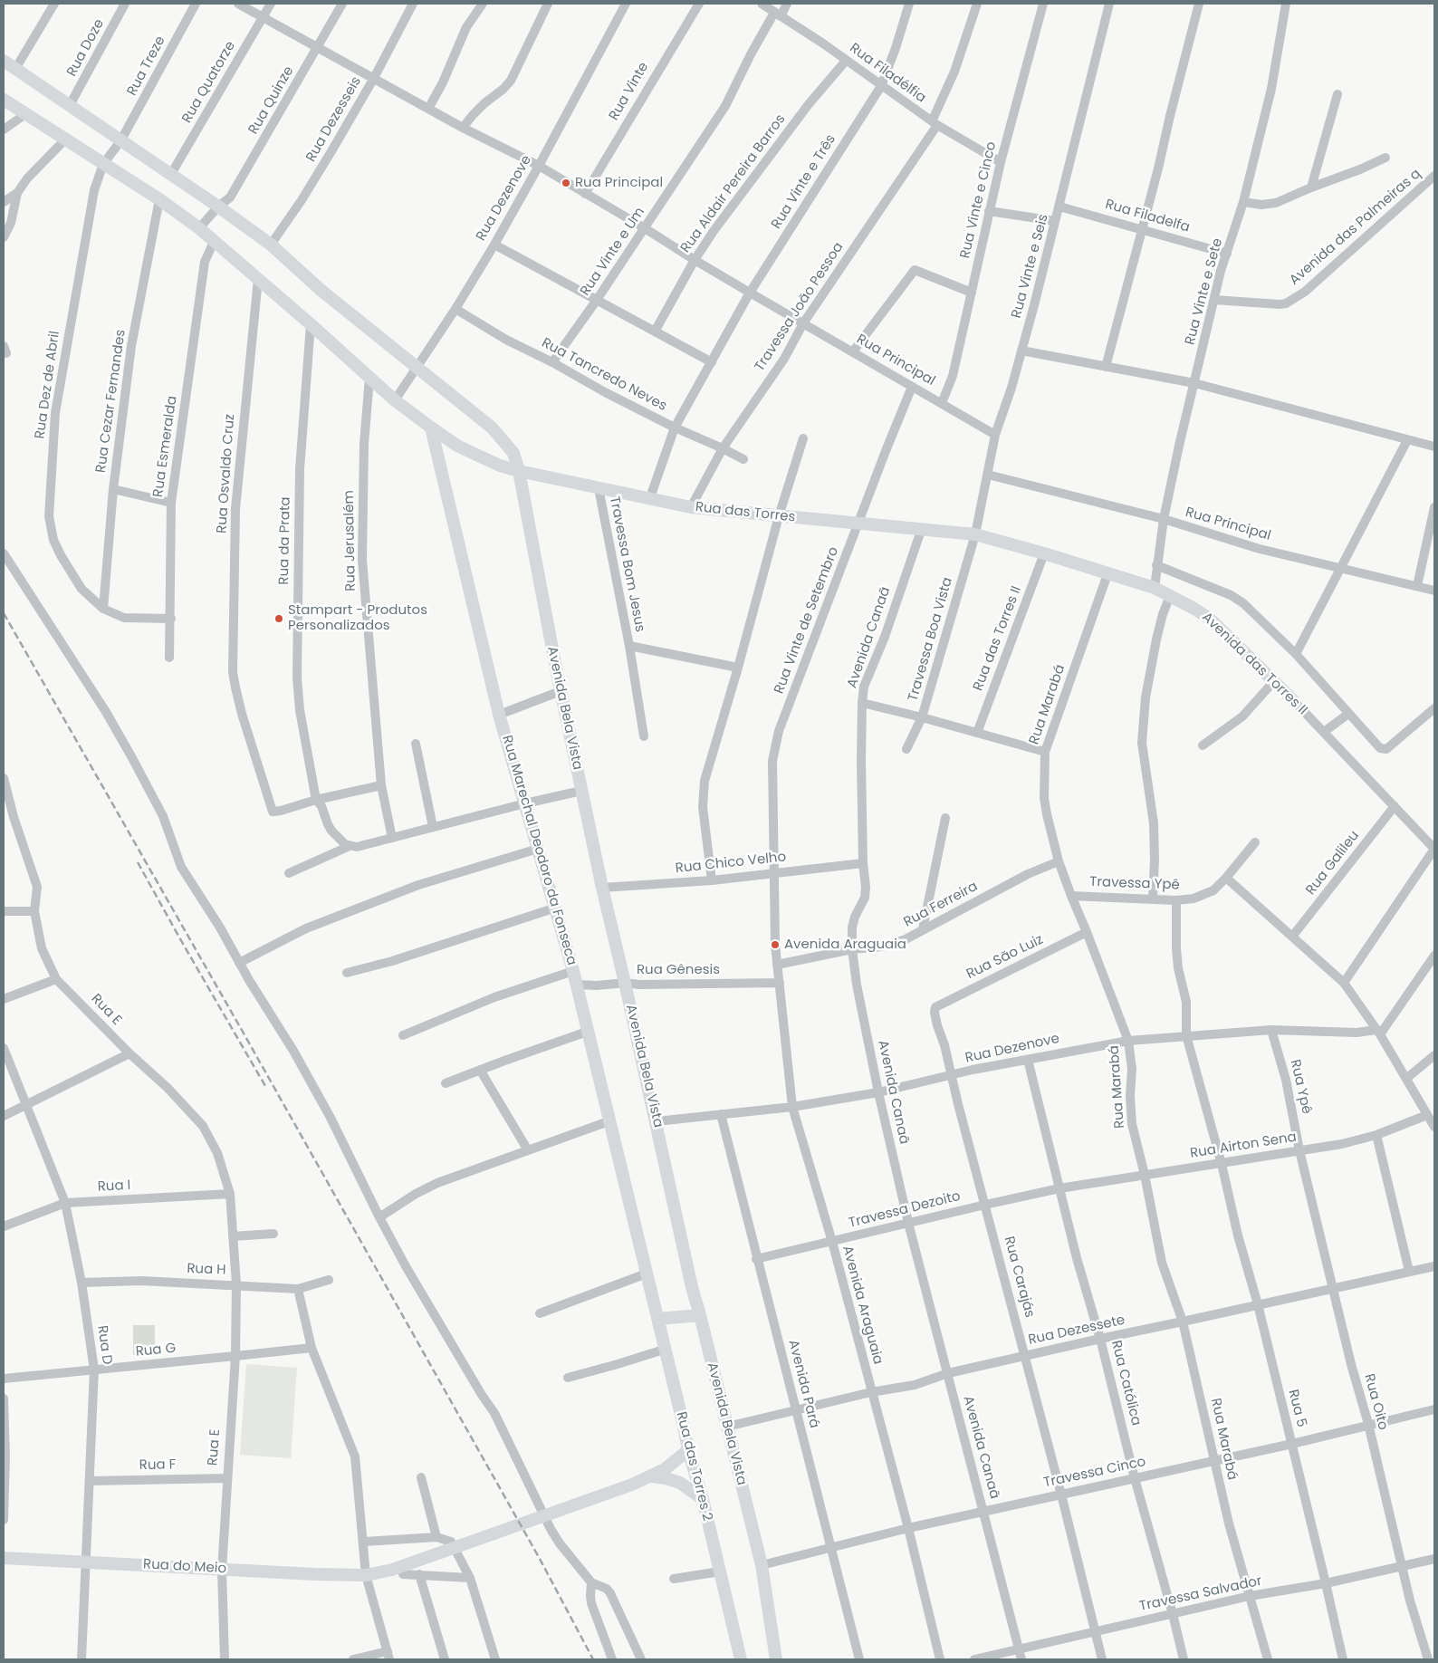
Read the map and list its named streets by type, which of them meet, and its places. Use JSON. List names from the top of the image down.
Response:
{
  "streets": {
    "street": [
      "Rua Doze",
      "Rua Treze",
      "Rua Filadélfia",
      "Rua Quatorze",
      "Rua Vinte",
      "Rua Quinze",
      "Rua Dezesseis",
      "Rua Vinte e Três",
      "Rua Aldair Pereira Barros",
      "Rua Dezenove",
      "Rua Vinte e Cinco",
      "Rua Filadelfa",
      "Avenida das Palmeiras q",
      "Rua Vinte e Um",
      "Rua Vinte e Seis",
      "Rua Vinte e Sete",
      "Travessa João Pessoa",
      "Rua Principal",
      "Rua Tancredo Neves",
      "Rua Dez de Abril",
      "Rua Cezar Fernandes",
      "Rua Esmeralda",
      "Rua Osvaldo Cruz",
      "Rua das Torres",
      "Rua da Prata",
      "Rua Jerusalém",
      "Travessa Bom Jesus",
      "Rua Vinte de Setembro",
      "Avenida Canaã",
      "Rua das Torres II",
      "Travessa Boa Vista",
      "Avenida das Torres II",
      "Rua Marabá",
      "Avenida Bela Vista",
      "Rua Marechal Deodoro da Fonseca",
      "Rua Chico Velho",
      "Rua Galileu",
      "Travessa Ypê",
      "Rua Ferreira",
      "Rua São Luiz",
      "Rua Gênesis",
      "Rua E",
      "Rua Ypê",
      "Rua Airton Sena",
      "Rua I",
      "Travessa Dezoito",
      "Rua H",
      "Rua Carajás",
      "Avenida Araguaia",
      "Rua Dezessete",
      "Rua D",
      "Rua G",
      "Rua Católica",
      "Avenida Pará",
      "Rua Oito",
      "Rua 5",
      "Rua F",
      "Rua das Torres 2",
      "Travessa Cinco",
      "Rua do Meio",
      "Travessa Salvador"
    ]
  },
  "crossings": [
    ["Rua Doze", "Avenida Bela Vista"],
    ["Rua Treze", "Rua Dez de Abril"],
    ["Rua Treze", "Avenida Bela Vista"],
    ["Rua Filadélfia", "Rua Vinte e Três"],
    ["Rua Filadélfia", "Rua Aldair Pereira Barros"],
    ["Rua Filadélfia", "Rua Vinte e Cinco"],
    ["Rua Filadélfia", "Rua Vinte e Um"],
    ["Rua Filadélfia", "Travessa João Pessoa"],
    ["Rua Quatorze", "Rua Principal"],
    ["Rua Quatorze", "Avenida Bela Vista"],
    ["Rua Vinte", "Rua Principal"],
    ["Rua Quinze", "Rua Principal"],
    ["Rua Quinze", "Rua das Torres"],
    ["Rua Quinze", "Avenida Bela Vista"],
    ["Rua Dezesseis", "Rua Principal"],
    ["Rua Dezesseis", "Avenida Bela Vista"],
    ["Rua Vinte e Três", "Rua Principal"],
    ["Rua Vinte e Três", "Rua Tancredo Neves"],
    ["Rua Vinte e Três", "Rua das Torres"],
    ["Rua Aldair Pereira Barros", "Rua Principal"],
    ["Rua Dezenove", "Rua Principal"],
    ["Rua Dezenove", "Rua Tancredo Neves"],
    ["Rua Dezenove", "Rua das Torres"],
    ["Rua Dezenove", "Avenida Canaã"],
    ["Rua Dezenove", "Rua Marabá"],
    ["Rua Dezenove", "Avenida Bela Vista"],
    ["Rua Dezenove", "Rua Ypê"],
    ["Rua Dezenove", "Rua Carajás"],
    ["Rua Dezenove", "Avenida Araguaia"],
    ["Rua Dezenove", "Rua Católica"],
    ["Rua Dezenove", "Avenida Pará"],
    ["Rua Dezenove", "Rua 5"],
    ["Rua Vinte e Cinco", "Rua Principal"],
    ["Rua Filadelfa", "Rua Vinte e Seis"],
    ["Rua Filadelfa", "Rua Vinte e Sete"],
    ["Avenida das Palmeiras q", "Rua Vinte e Sete"],
    ["Rua Vinte e Um", "Rua Principal"],
    ["Rua Vinte e Um", "Rua Tancredo Neves"],
    ["Rua Vinte e Seis", "Rua Principal"],
    ["Rua Vinte e Seis", "Rua das Torres"],
    ["Rua Vinte e Seis", "Travessa Boa Vista"],
    ["Rua Vinte e Seis", "Avenida das Torres II"],
    ["Rua Vinte e Sete", "Rua Principal"],
    ["Rua Vinte e Sete", "Avenida das Torres II"],
    ["Travessa João Pessoa", "Rua Principal"],
    ["Travessa João Pessoa", "Rua Tancredo Neves"],
    ["Travessa João Pessoa", "Rua das Torres"],
    ["Rua Principal", "Rua Vinte de Setembro"],
    ["Rua Dez de Abril", "Rua Cezar Fernandes"],
    ["Rua Dez de Abril", "Rua Esmeralda"],
    ["Rua Dez de Abril", "Rua das Torres"],
    ["Rua Dez de Abril", "Avenida Bela Vista"],
    ["Rua Cezar Fernandes", "Rua das Torres"],
    ["Rua Esmeralda", "Rua das Torres"],
    ["Rua Osvaldo Cruz", "Rua das Torres"],
    ["Rua Osvaldo Cruz", "Rua da Prata"],
    ["Rua das Torres", "Rua da Prata"],
    ["Rua das Torres", "Rua Jerusalém"],
    ["Rua das Torres", "Travessa Bom Jesus"],
    ["Rua das Torres", "Rua Vinte de Setembro"],
    ["Rua das Torres", "Avenida Canaã"],
    ["Rua das Torres", "Travessa Boa Vista"],
    ["Rua das Torres", "Avenida das Torres II"],
    ["Rua das Torres", "Avenida Bela Vista"],
    ["Rua das Torres", "Rua Marechal Deodoro da Fonseca"],
    ["Rua Vinte de Setembro", "Rua Chico Velho"],
    ["Rua Vinte de Setembro", "Avenida Araguaia"],
    ["Avenida Canaã", "Rua Chico Velho"],
    ["Avenida Canaã", "Rua Ferreira"],
    ["Avenida Canaã", "Travessa Dezoito"],
    ["Avenida Canaã", "Rua Dezessete"],
    ["Avenida Canaã", "Travessa Cinco"],
    ["Avenida Canaã", "Travessa Salvador"],
    ["Rua das Torres II", "Avenida das Torres II"],
    ["Travessa Boa Vista", "Avenida das Torres II"],
    ["Avenida das Torres II", "Rua Marabá"],
    ["Avenida das Torres II", "Rua Galileu"],
    ["Rua Marabá", "Travessa Ypê"],
    ["Rua Marabá", "Rua Ferreira"],
    ["Rua Marabá", "Rua São Luiz"],
    ["Rua Marabá", "Rua Airton Sena"],
    ["Rua Marabá", "Rua Dezessete"],
    ["Rua Marabá", "Travessa Cinco"],
    ["Rua Marabá", "Travessa Salvador"],
    ["Avenida Bela Vista", "Rua Chico Velho"],
    ["Avenida Bela Vista", "Rua Gênesis"],
    ["Avenida Bela Vista", "Rua Dezessete"],
    ["Avenida Bela Vista", "Travessa Cinco"],
    ["Rua Marechal Deodoro da Fonseca", "Rua Gênesis"],
    ["Rua Marechal Deodoro da Fonseca", "Rua das Torres 2"],
    ["Rua Chico Velho", "Avenida Araguaia"],
    ["Travessa Ypê", "Rua 5"],
    ["Rua Ferreira", "Avenida Araguaia"],
    ["Rua São Luiz", "Rua Carajás"],
    ["Rua Gênesis", "Avenida Araguaia"],
    ["Rua E", "Rua I"],
    ["Rua E", "Rua H"],
    ["Rua E", "Rua G"],
    ["Rua E", "Rua F"],
    ["Rua E", "Rua do Meio"],
    ["Rua Ypê", "Rua Airton Sena"],
    ["Rua Ypê", "Rua Oito"],
    ["Rua Airton Sena", "Travessa Dezoito"],
    ["Rua Airton Sena", "Rua Católica"],
    ["Rua Airton Sena", "Rua Oito"],
    ["Rua Airton Sena", "Rua 5"],
    ["Rua I", "Rua D"],
    ["Travessa Dezoito", "Rua Carajás"],
    ["Travessa Dezoito", "Avenida Araguaia"],
    ["Travessa Dezoito", "Rua Católica"],
    ["Travessa Dezoito", "Avenida Pará"],
    ["Rua H", "Rua D"],
    ["Rua Carajás", "Rua Dezessete"],
    ["Rua Carajás", "Travessa Cinco"],
    ["Rua Carajás", "Travessa Salvador"],
    ["Avenida Araguaia", "Rua Dezessete"],
    ["Avenida Araguaia", "Travessa Cinco"],
    ["Rua Dezessete", "Rua Católica"],
    ["Rua Dezessete", "Avenida Pará"],
    ["Rua Dezessete", "Rua Oito"],
    ["Rua Dezessete", "Rua 5"],
    ["Rua D", "Rua G"],
    ["Rua D", "Rua F"],
    ["Rua D", "Rua do Meio"],
    ["Rua Católica", "Travessa Cinco"],
    ["Rua Católica", "Travessa Salvador"],
    ["Avenida Pará", "Travessa Cinco"],
    ["Rua Oito", "Travessa Cinco"],
    ["Rua Oito", "Travessa Salvador"],
    ["Rua 5", "Travessa Cinco"],
    ["Rua 5", "Travessa Salvador"],
    ["Rua das Torres 2", "Rua do Meio"]
  ],
  "places": ["Rua Principal", "Stampart - Produtos Personalizados", "Avenida Araguaia"]
}
